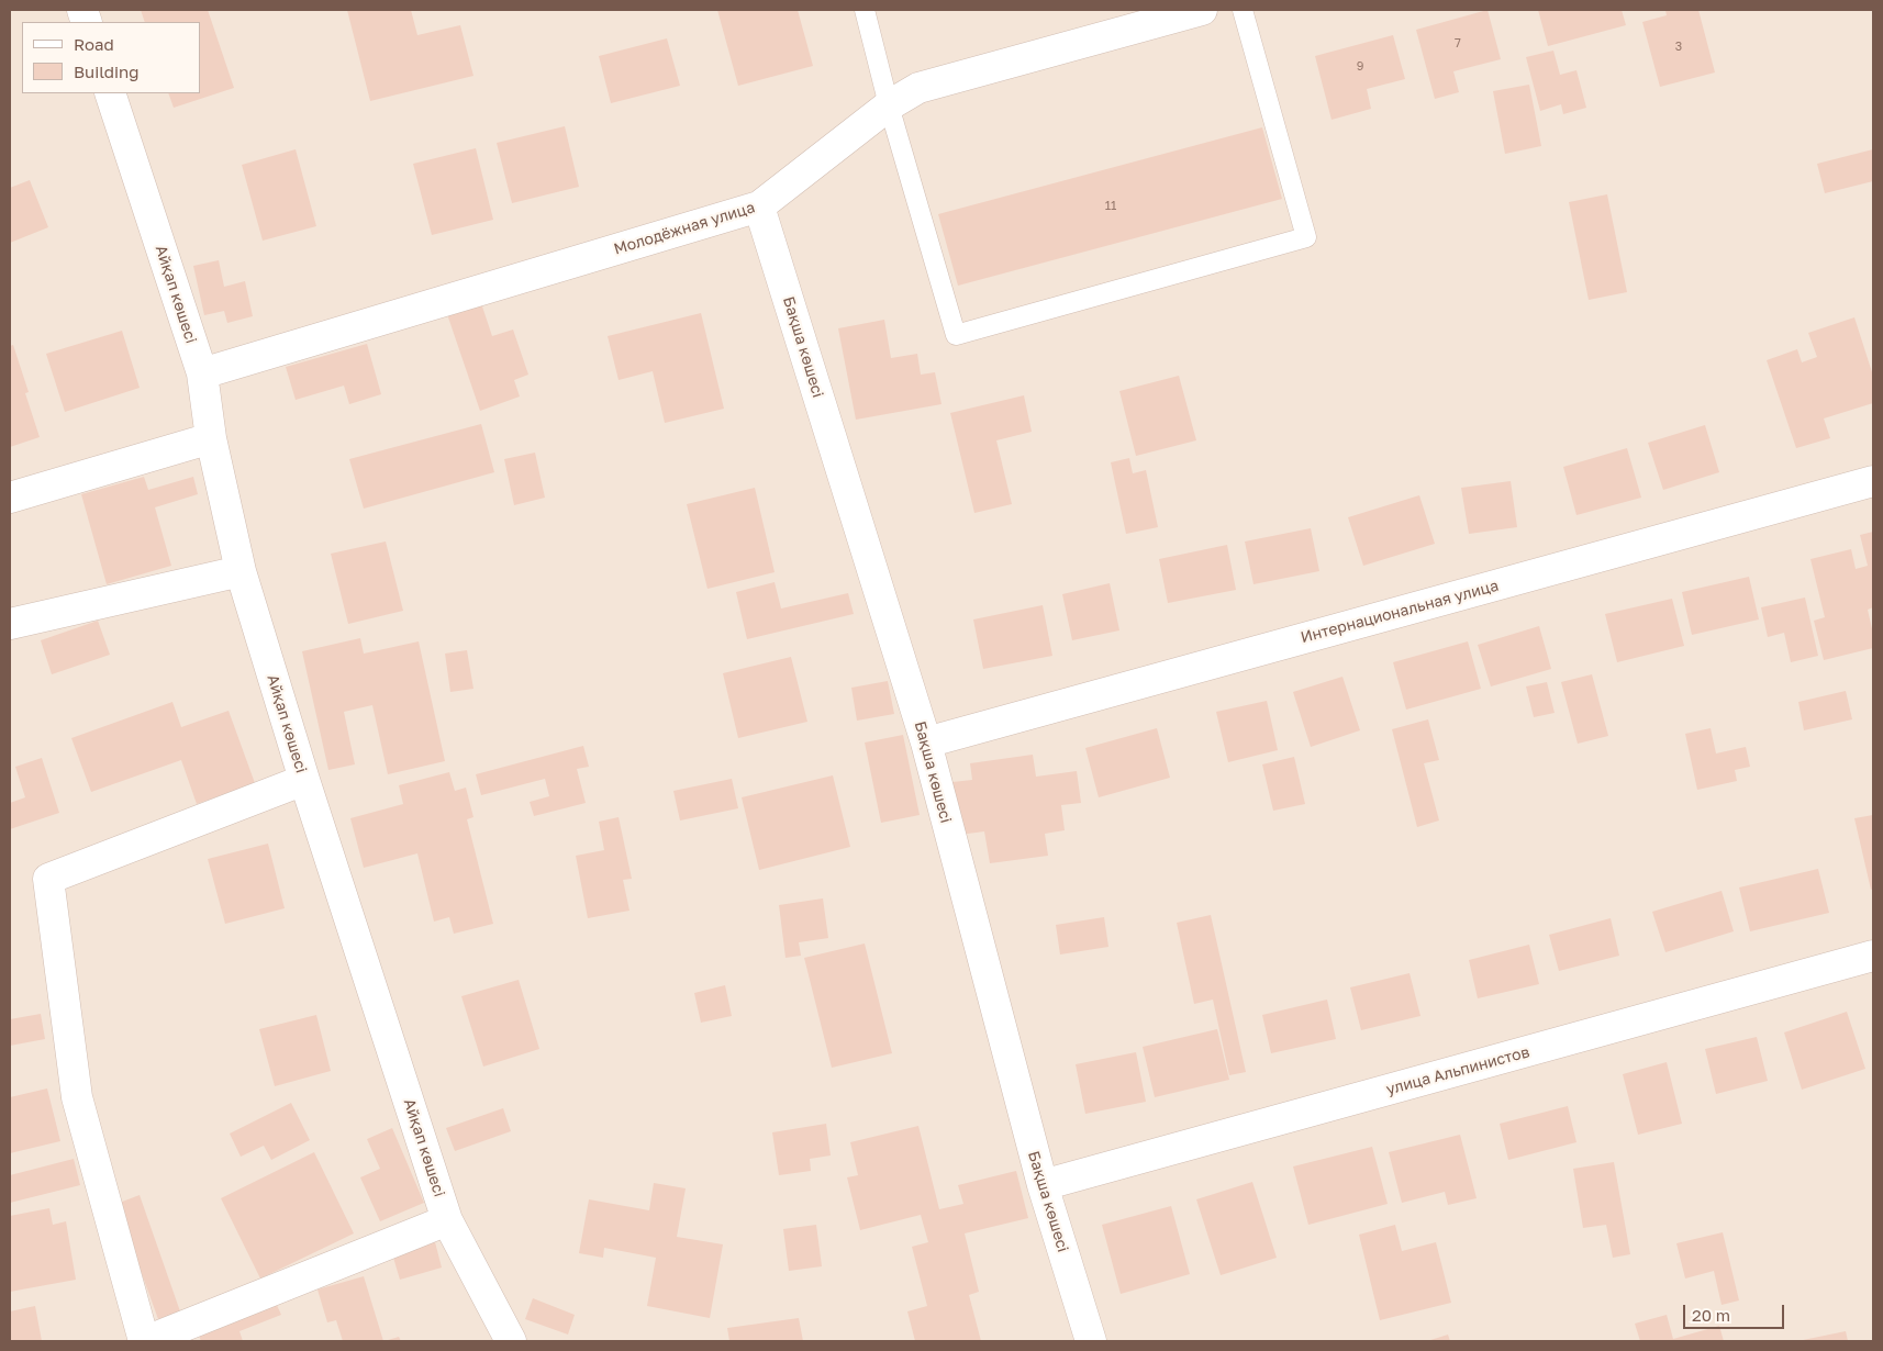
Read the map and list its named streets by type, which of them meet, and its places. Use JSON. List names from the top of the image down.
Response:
{
  "streets": {
    "street": [
      "Молодёжная улица",
      "Айқап көшесі",
      "Бақша көшесі",
      "Интернациональная улица",
      "улица Альпинистов"
    ]
  },
  "crossings": [
    ["Молодёжная улица", "Айқап көшесі"],
    ["Молодёжная улица", "Бақша көшесі"],
    ["Бақша көшесі", "Интернациональная улица"],
    ["Бақша көшесі", "улица Альпинистов"]
  ],
  "house_numbers": [
    "7",
    "3",
    "9",
    "11"
  ],
  "legend": ["Road", "Building"],
  "scale_bar": "20 m"
}
